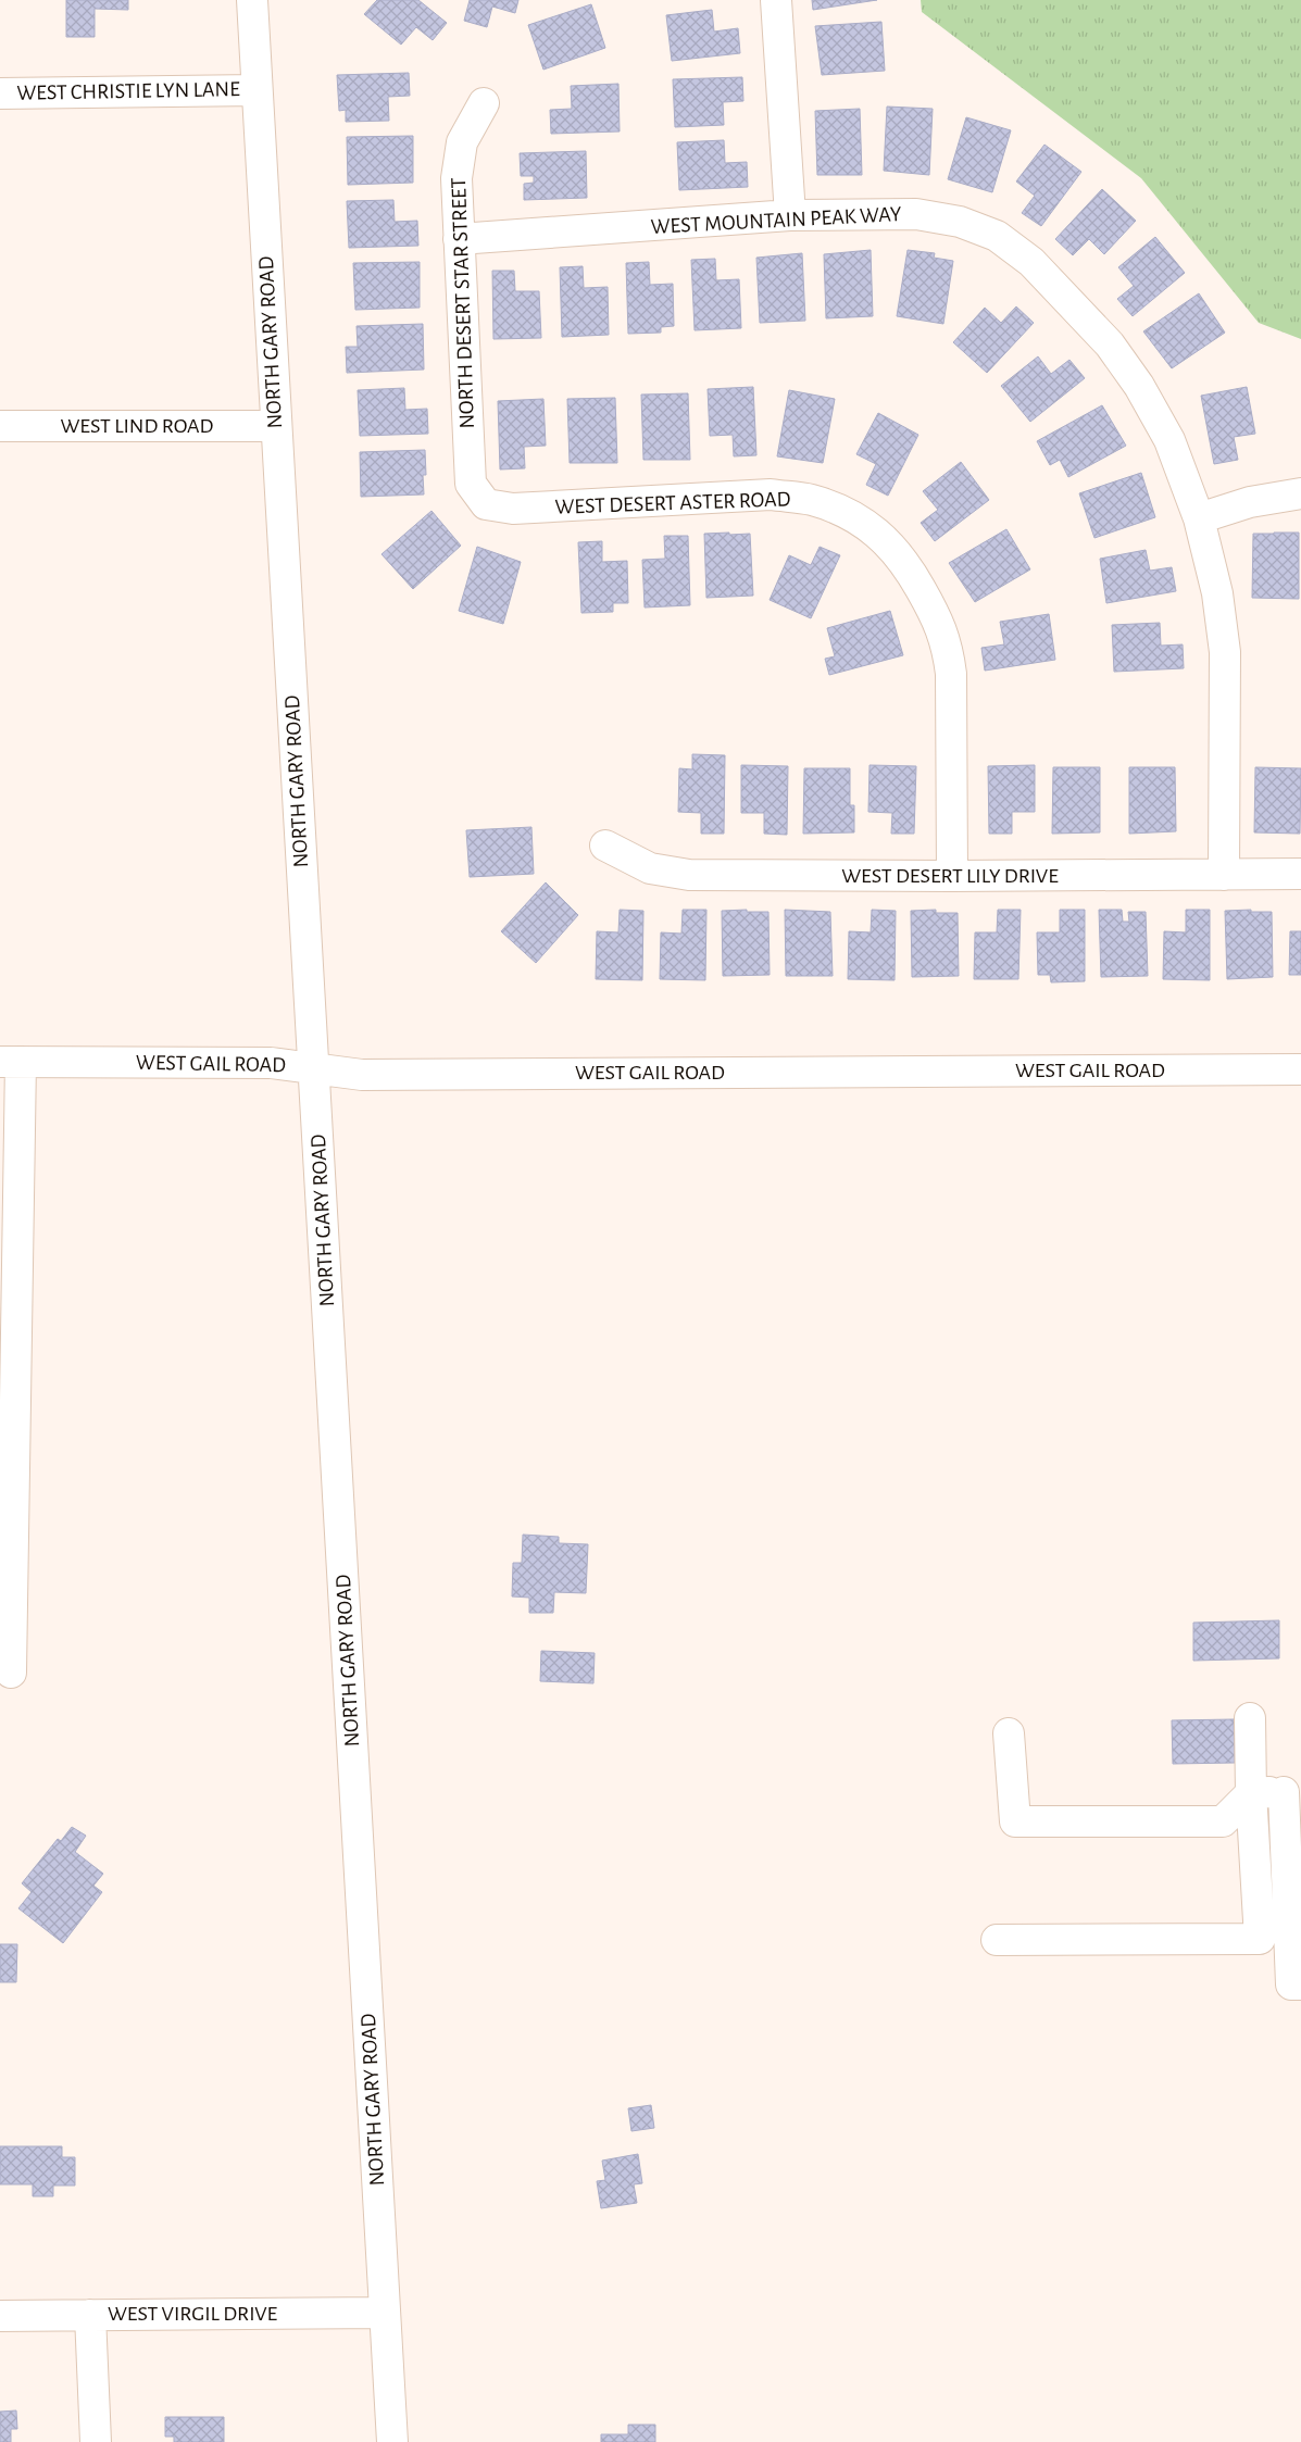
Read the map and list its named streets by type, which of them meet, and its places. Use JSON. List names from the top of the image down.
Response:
{
  "streets": {
    "street": [
      "WEST CHRISTIE LYN LANE",
      "WEST MOUNTAIN PEAK WAY",
      "NORTH DESERT STAR STREET",
      "NORTH GARY ROAD",
      "WEST LIND ROAD",
      "WEST DESERT ASTER ROAD",
      "WEST DESERT LILY DRIVE",
      "WEST GAIL ROAD",
      "WEST VIRGIL DRIVE"
    ]
  },
  "crossings": [
    ["WEST CHRISTIE LYN LANE", "NORTH GARY ROAD"],
    ["WEST MOUNTAIN PEAK WAY", "NORTH DESERT STAR STREET"],
    ["WEST MOUNTAIN PEAK WAY", "WEST DESERT LILY DRIVE"],
    ["NORTH DESERT STAR STREET", "WEST DESERT ASTER ROAD"],
    ["NORTH GARY ROAD", "WEST LIND ROAD"],
    ["NORTH GARY ROAD", "WEST GAIL ROAD"],
    ["NORTH GARY ROAD", "WEST VIRGIL DRIVE"],
    ["WEST DESERT ASTER ROAD", "WEST DESERT LILY DRIVE"]
  ]
}
